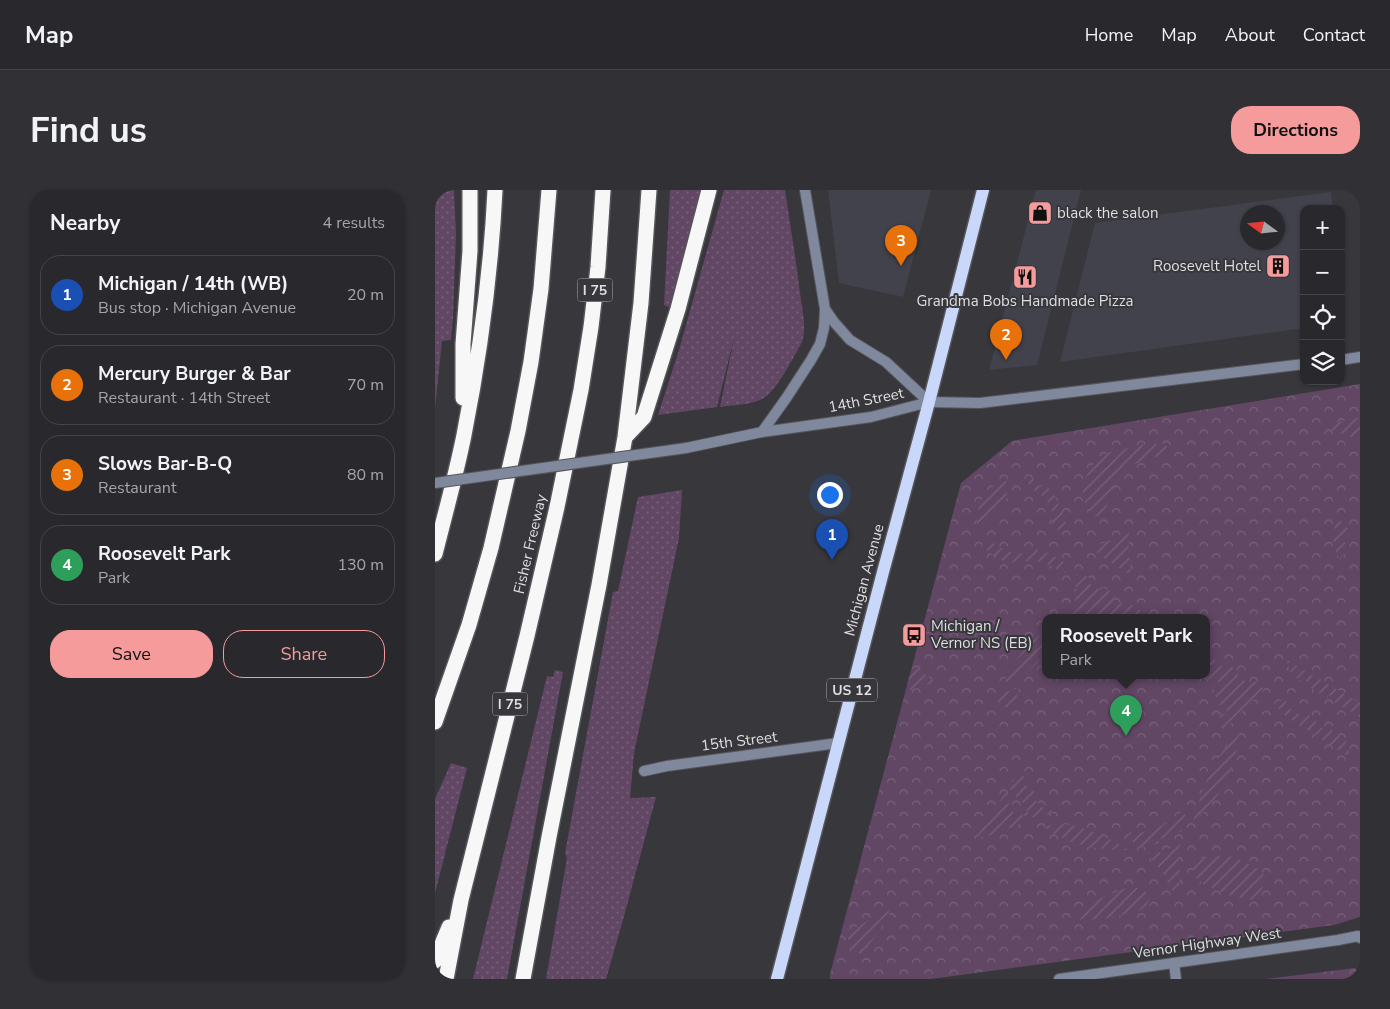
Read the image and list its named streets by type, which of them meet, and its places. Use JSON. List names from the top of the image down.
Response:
{
  "streets": {
    "highway": ["I 75", "Fisher Freeway"],
    "main road": ["Michigan Avenue", "US 12"],
    "street": ["14th Street", "15th Street", "Vernor Highway West"]
  },
  "crossings": [
    ["I 75", "Fisher Freeway"],
    ["14th Street", "Michigan Avenue"],
    ["Michigan Avenue", "15th Street"]
  ],
  "places": {
    "shop": ["black the salon"],
    "building": ["Roosevelt Hotel"],
    "restaurant": ["Grandma Bobs Handmade Pizza"],
    "bus stop": ["Michigan / Vernor NS (EB)"]
  },
  "north": "left",
  "page": {
    "header": "Map",
    "nav": [
      "Home",
      "Map",
      "About",
      "Contact"
    ],
    "buttons": [
      "Directions",
      ["Save", "Share"]
    ],
    "title": "Find us",
    "heading": ["Nearby", "4 results"],
    "map_buttons": ["+", "−"],
    "pins": [
      "3",
      "2",
      "1",
      "4"
    ],
    "list": [
      {
        "mark": "1",
        "name": "Michigan / 14th (WB)",
        "note": "Bus stop · Michigan Avenue",
        "value": "20 m"
      },
      {
        "mark": "2",
        "name": "Mercury Burger & Bar",
        "note": "Restaurant · 14th Street",
        "value": "70 m"
      },
      {
        "mark": "3",
        "name": "Slows Bar-B-Q",
        "note": "Restaurant",
        "value": "80 m"
      },
      {
        "mark": "4",
        "name": "Roosevelt Park",
        "note": "Park",
        "value": "130 m"
      }
    ],
    "popup": ["Roosevelt Park", "Park"]
  }
}
